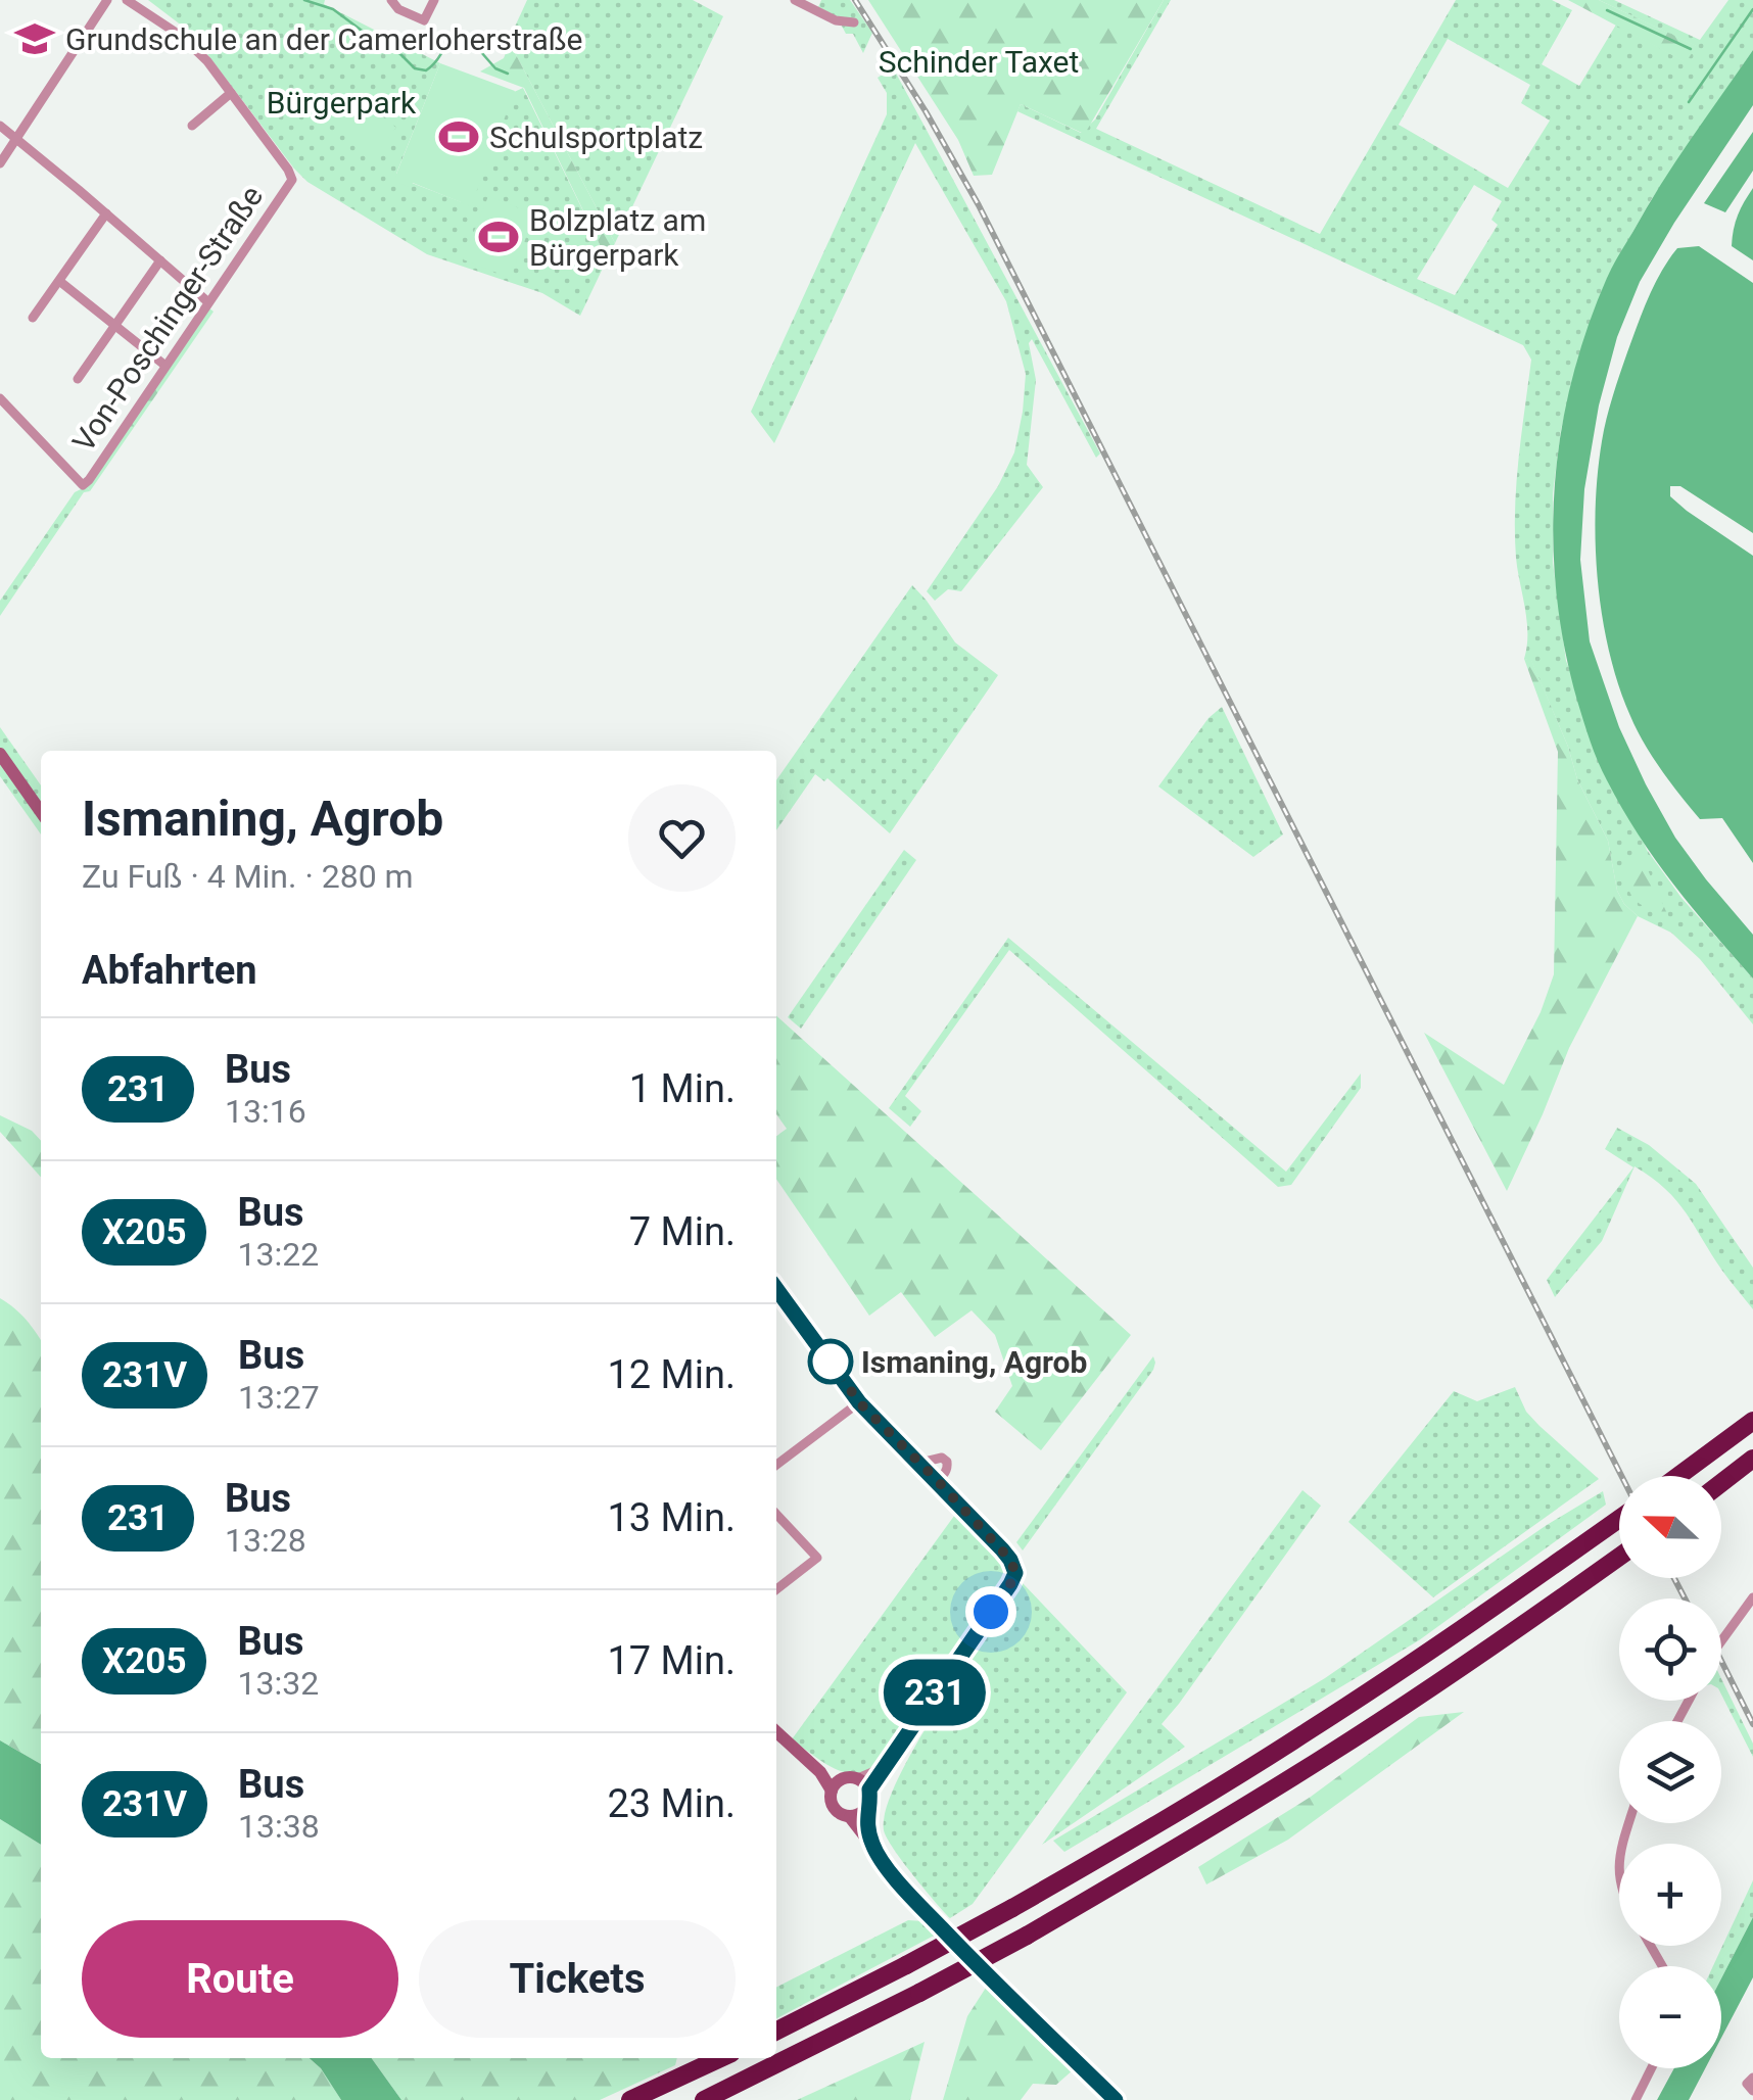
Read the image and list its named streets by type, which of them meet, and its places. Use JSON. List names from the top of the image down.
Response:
{
  "streets": {
    "street": ["Von-Poschinger-Straße"]
  },
  "parks": ["Schinder Taxet", "Bürgerpark"],
  "places": {
    "school or university": ["Grundschule an der Camerloherstraße"],
    "sports": ["Schulsportplatz", "Bolzplatz am Bürgerpark"],
    "other": ["Ismaning, Agrob"]
  },
  "lines": ["bus line 231"],
  "north": "left",
  "page": {
    "on_map": "231",
    "heading": [
      ["Ismaning, Agrob", "Zu Fuß · 4 Min. · 280 m"],
      "Abfahrten"
    ],
    "list": [
      {
        "mark": "231",
        "name": "Bus",
        "note": "13:16",
        "value": "1 Min."
      },
      {
        "mark": "X205",
        "name": "Bus",
        "note": "13:22",
        "value": "7 Min."
      },
      {
        "mark": "231V",
        "name": "Bus",
        "note": "13:27",
        "value": "12 Min."
      },
      {
        "mark": "231",
        "name": "Bus",
        "note": "13:28",
        "value": "13 Min."
      },
      {
        "mark": "X205",
        "name": "Bus",
        "note": "13:32",
        "value": "17 Min."
      },
      {
        "mark": "231V",
        "name": "Bus",
        "note": "13:38",
        "value": "23 Min."
      }
    ],
    "map_buttons": ["+", "−"],
    "buttons": ["Route", "Tickets"]
  }
}
